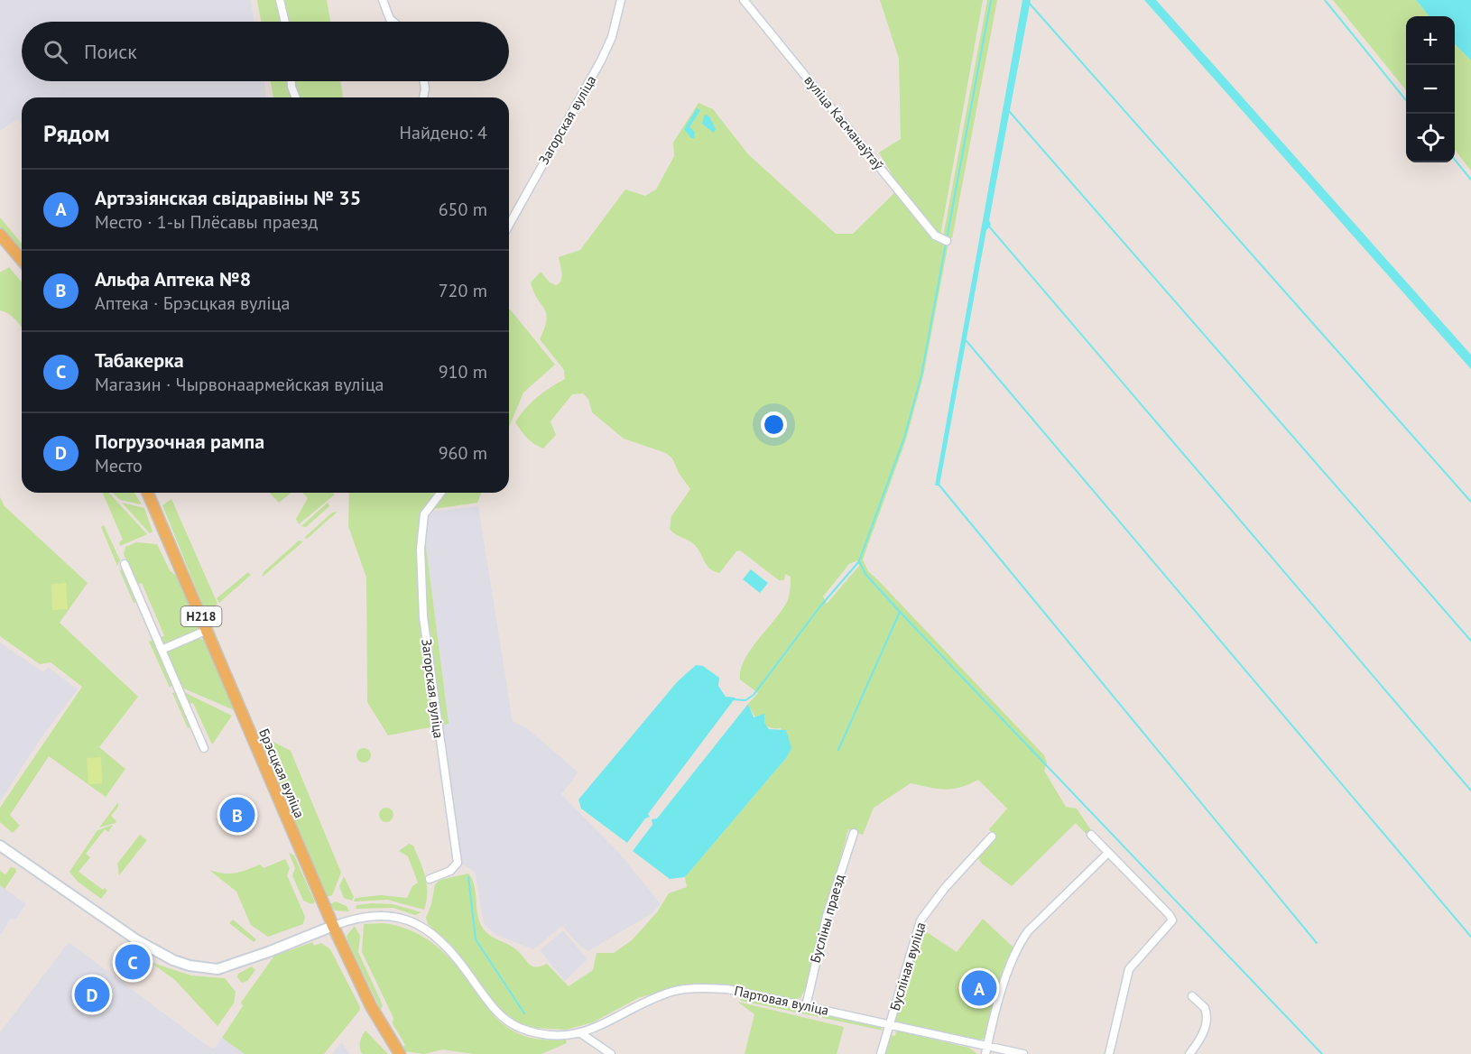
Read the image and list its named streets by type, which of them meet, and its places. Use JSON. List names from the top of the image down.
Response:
{
  "streets": {
    "main road": ["Н218", "Брэсцкая вуліца"],
    "street": [
      "Загорская вуліца",
      "вуліца Касманаўтаў",
      "Бусліны праезд",
      "Бусліная вуліца",
      "Партовая вуліца"
    ]
  },
  "crossings": [
    ["Бусліны праезд", "Партовая вуліца"],
    ["Бусліная вуліца", "Партовая вуліца"]
  ],
  "page": {
    "map_buttons": ["+", "−"],
    "search": "Поиск",
    "heading": ["Рядом", "Найдено: 4"],
    "list": [
      {
        "mark": "A",
        "name": "Артэзіянская свідравіны № 35",
        "note": "Место · 1-ы Плёсавы праезд",
        "value": "650 m"
      },
      {
        "mark": "B",
        "name": "Альфа Аптека №8",
        "note": "Аптека · Брэсцкая вуліца",
        "value": "720 m"
      },
      {
        "mark": "C",
        "name": "Табакерка",
        "note": "Магазин · Чырвонаармейская вуліца",
        "value": "910 m"
      },
      {
        "mark": "D",
        "name": "Погрузочная рампа",
        "note": "Место",
        "value": "960 m"
      }
    ],
    "pins": [
      "B",
      "C",
      "A",
      "D"
    ]
  }
}
